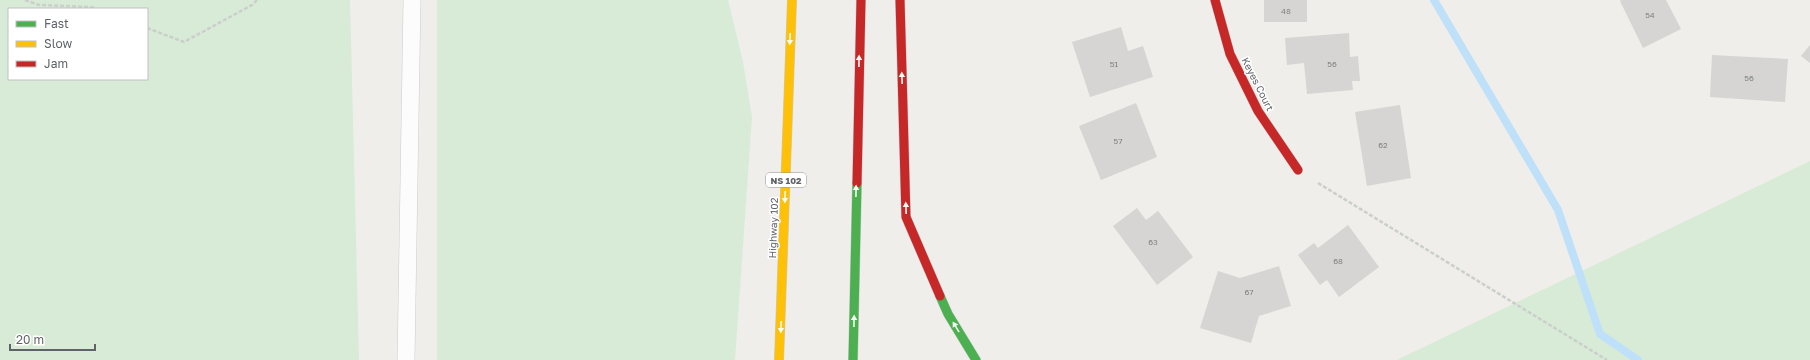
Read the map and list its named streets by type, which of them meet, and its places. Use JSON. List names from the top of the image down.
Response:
{
  "streets": {
    "main road": ["Keyes Court", "NS 102", "Highway 102"]
  },
  "house_numbers": [
    "48",
    "54",
    "51",
    "56",
    "56",
    "57",
    "62",
    "63",
    "68",
    "67"
  ],
  "legend": ["Fast", "Slow", "Jam"],
  "scale_bar": "20 m"
}
